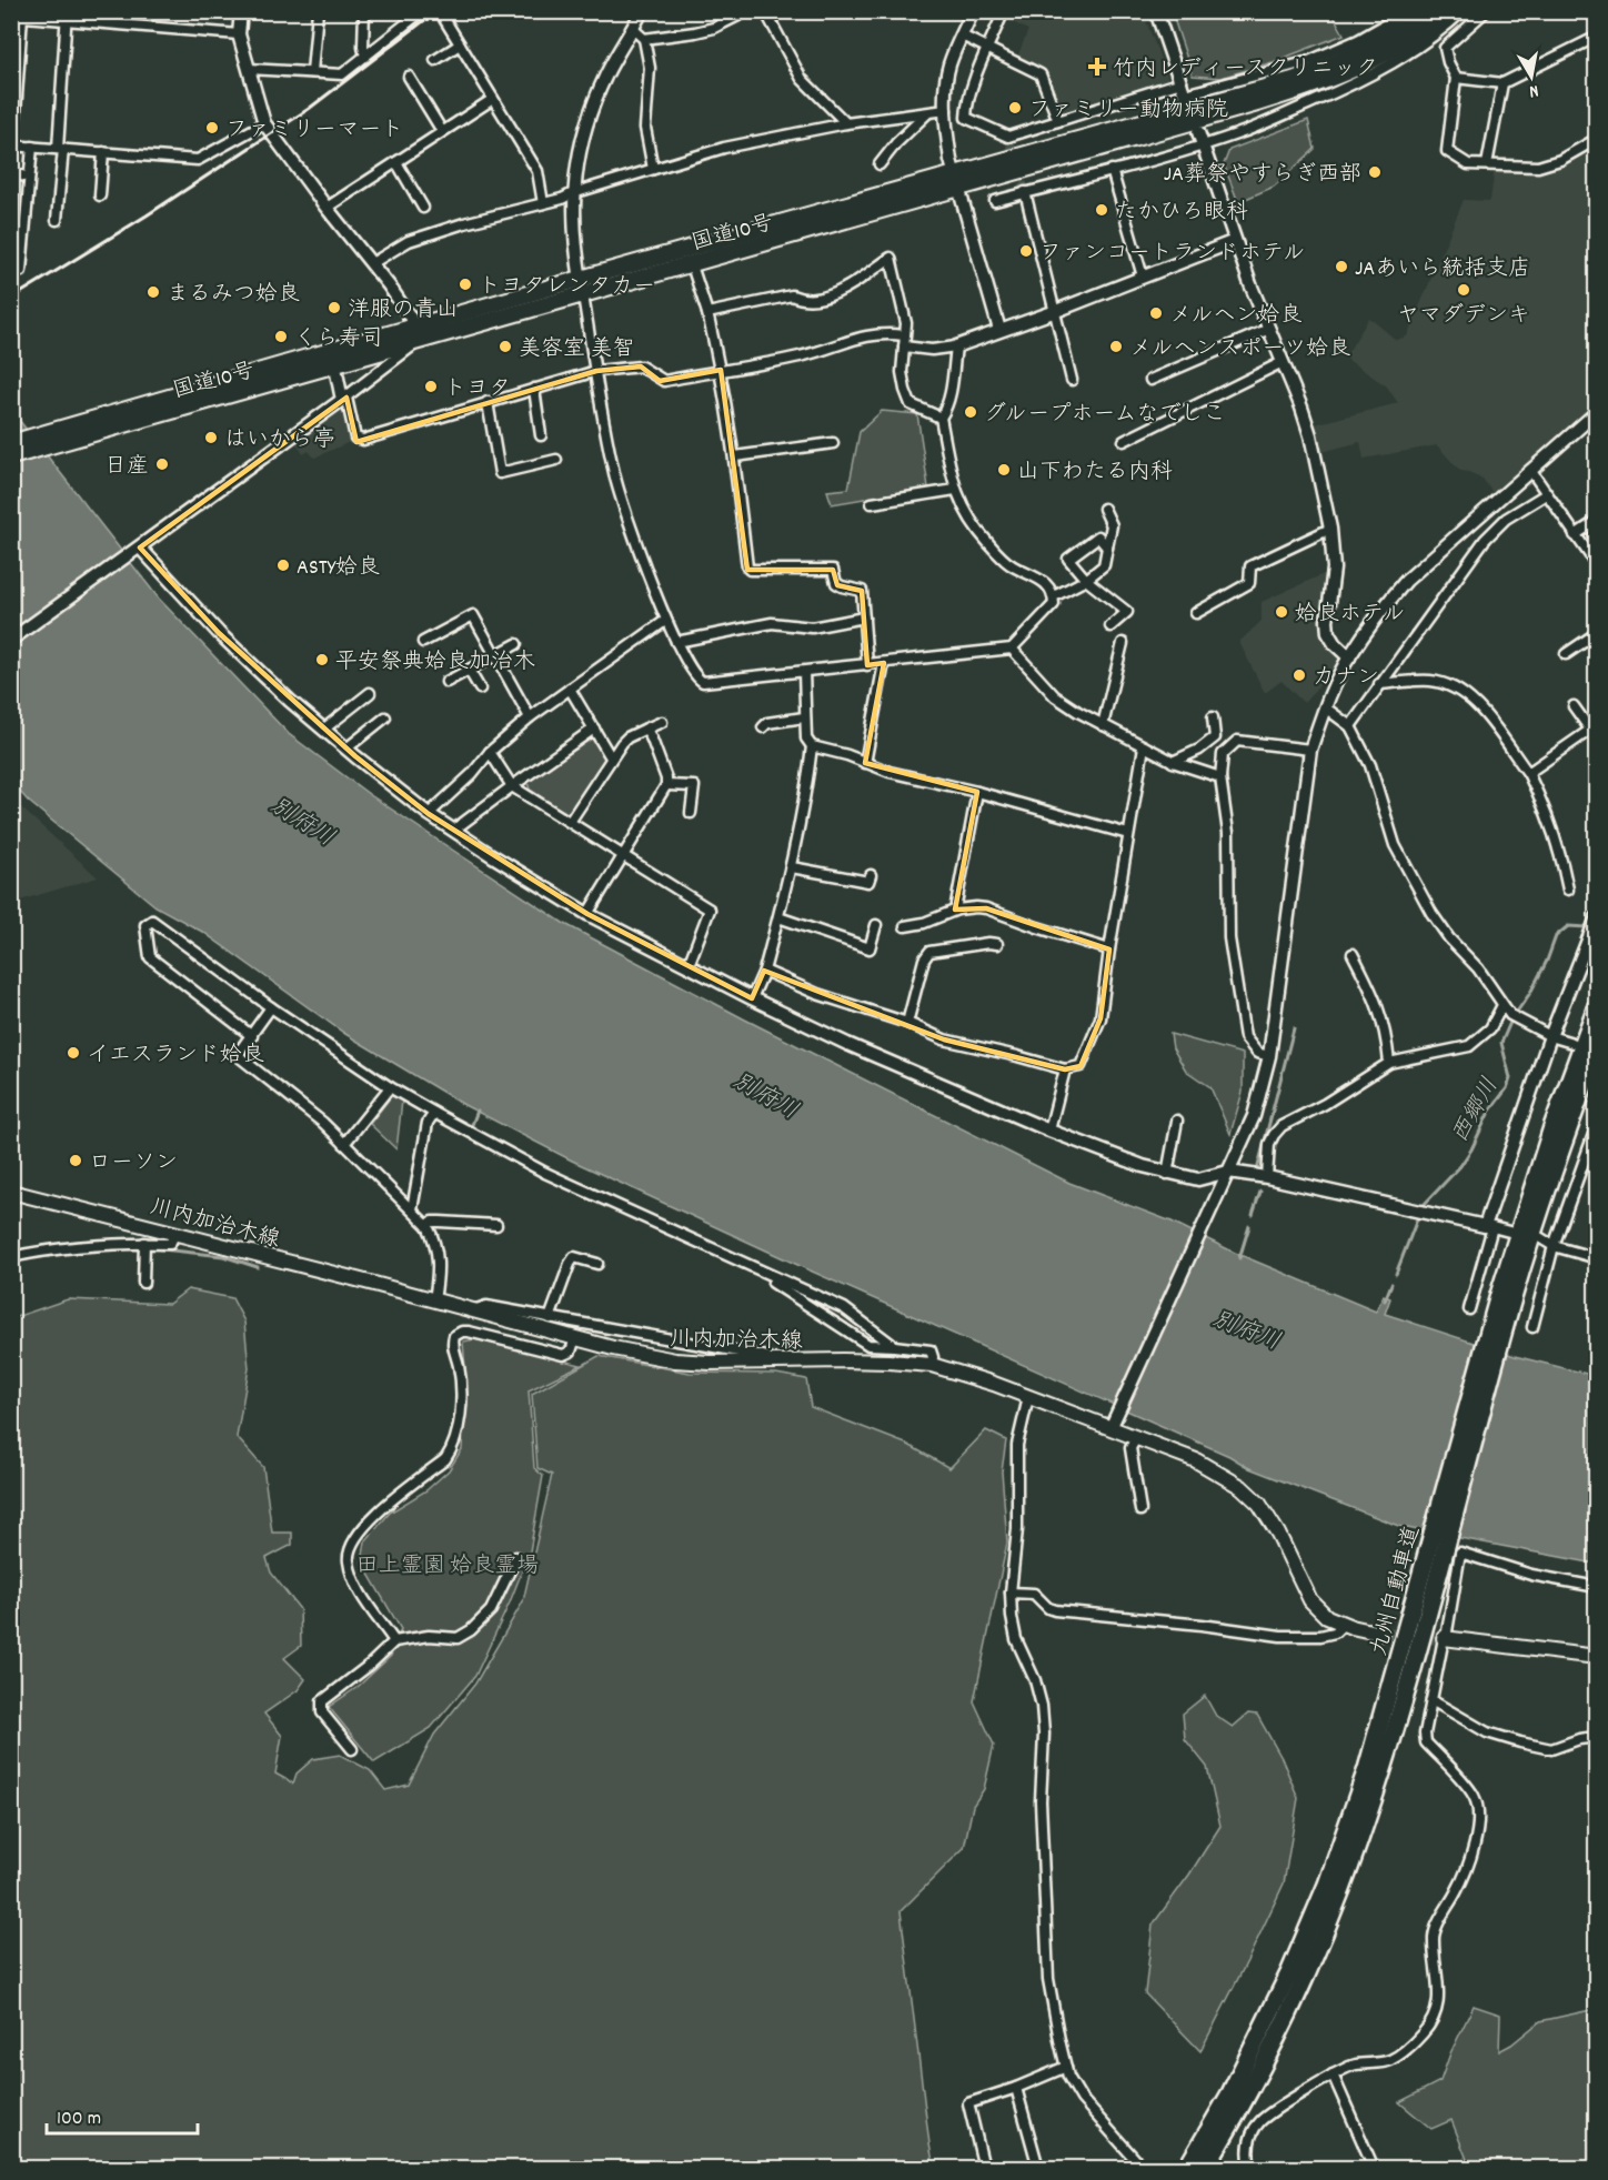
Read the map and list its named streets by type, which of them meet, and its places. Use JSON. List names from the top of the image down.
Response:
{
  "streets": {
    "highway": ["国道10号", "九州自動車道"],
    "main road": ["川内加治木線"]
  },
  "water": ["別府川", "西郷川"],
  "parks": ["田上霊園 姶良霊場"],
  "places": {
    "health": ["竹内レディースクリニック"],
    "other": [
      "ファミリー動物病院",
      "ファミリーマート",
      "JA葬祭やすらぎ西部",
      "たかひろ眼科",
      "ファンコートランドホテル",
      "JAあいら統括支店",
      "トヨタレンタカー",
      "ヤマダデンキ",
      "まるみつ姶良",
      "洋服の青山",
      "メルヘン姶良",
      "くら寿司",
      "美容室 美智",
      "メルヘンスポーツ姶良",
      "トヨタ",
      "グループホームなでしこ",
      "はいから亭",
      "日産",
      "山下わたる内科",
      "ASTY姶良",
      "姶良ホテル",
      "平安祭典姶良加治木",
      "カナン",
      "イエスランド姶良",
      "ローソン"
    ]
  },
  "scale_bar": "100 m",
  "north": "bottom"
}
